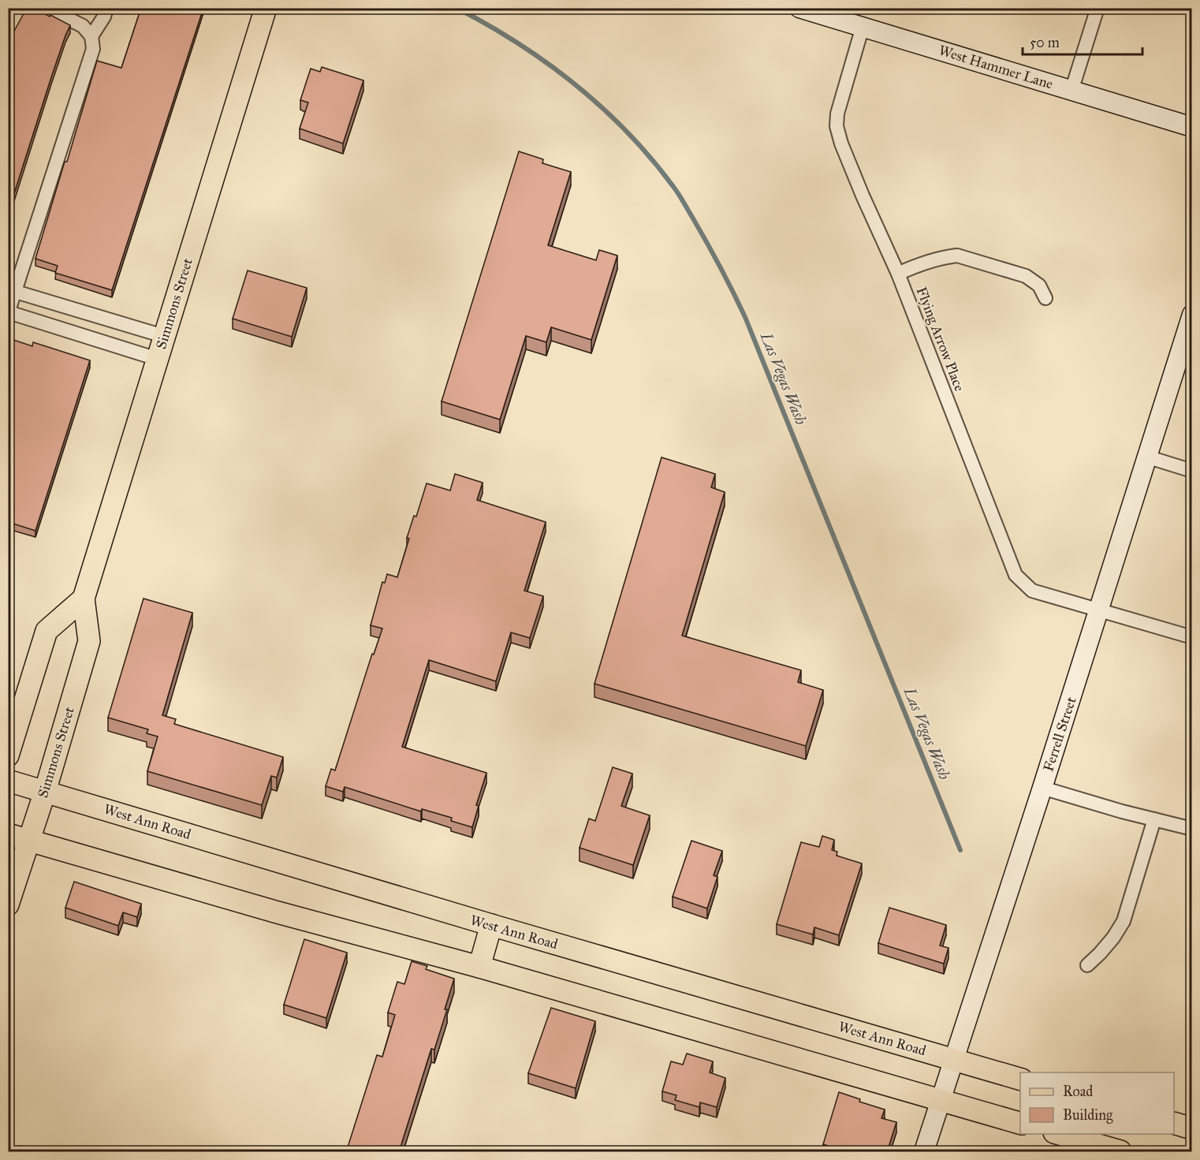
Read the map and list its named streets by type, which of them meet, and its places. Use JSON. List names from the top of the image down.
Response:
{
  "streets": {
    "main road": ["Simmons Street", "West Ann Road"],
    "street": ["West Hammer Lane", "Flying Arrow Place", "Ferrell Street"]
  },
  "crossings": [
    ["West Hammer Lane", "Flying Arrow Place"],
    ["Simmons Street", "West Ann Road"],
    ["Flying Arrow Place", "Ferrell Street"],
    ["Ferrell Street", "West Ann Road"]
  ],
  "water": ["Las Vegas Wash"],
  "legend": ["Road", "Building"],
  "scale_bar": "50 m"
}
